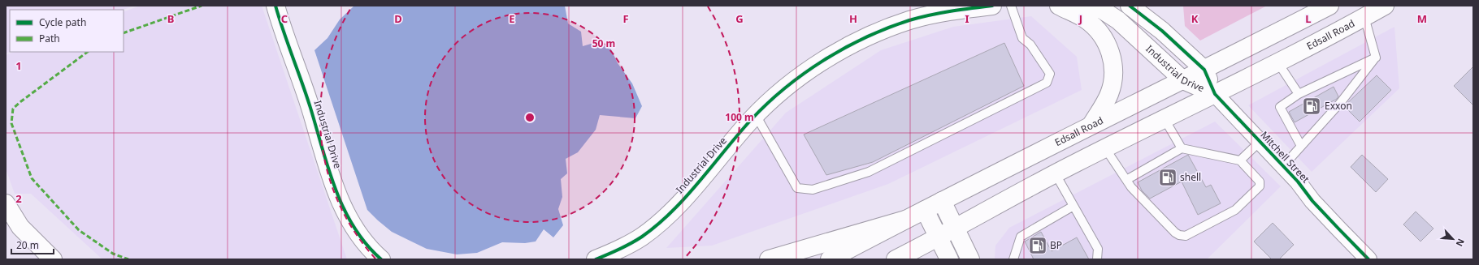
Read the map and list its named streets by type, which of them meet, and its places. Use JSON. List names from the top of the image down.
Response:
{
  "streets": {
    "main road": ["Edsall Road", "Industrial Drive"],
    "street": ["Mitchell Street"]
  },
  "crossings": [
    ["Edsall Road", "Industrial Drive"],
    ["Edsall Road", "Mitchell Street"],
    ["Industrial Drive", "Mitchell Street"]
  ],
  "places": {
    "fuel station": ["Exxon", "shell", "BP"]
  },
  "legend": ["Cycle path", "Path"],
  "scale_bar": "20 m",
  "north": "bottom right",
  "grid": {
    "columns": [
      "B",
      "C",
      "D",
      "E",
      "F",
      "G",
      "H",
      "I",
      "J",
      "K",
      "L",
      "M"
    ],
    "rows": ["1", "2"]
  },
  "rings": ["50 m", "100 m"]
}
